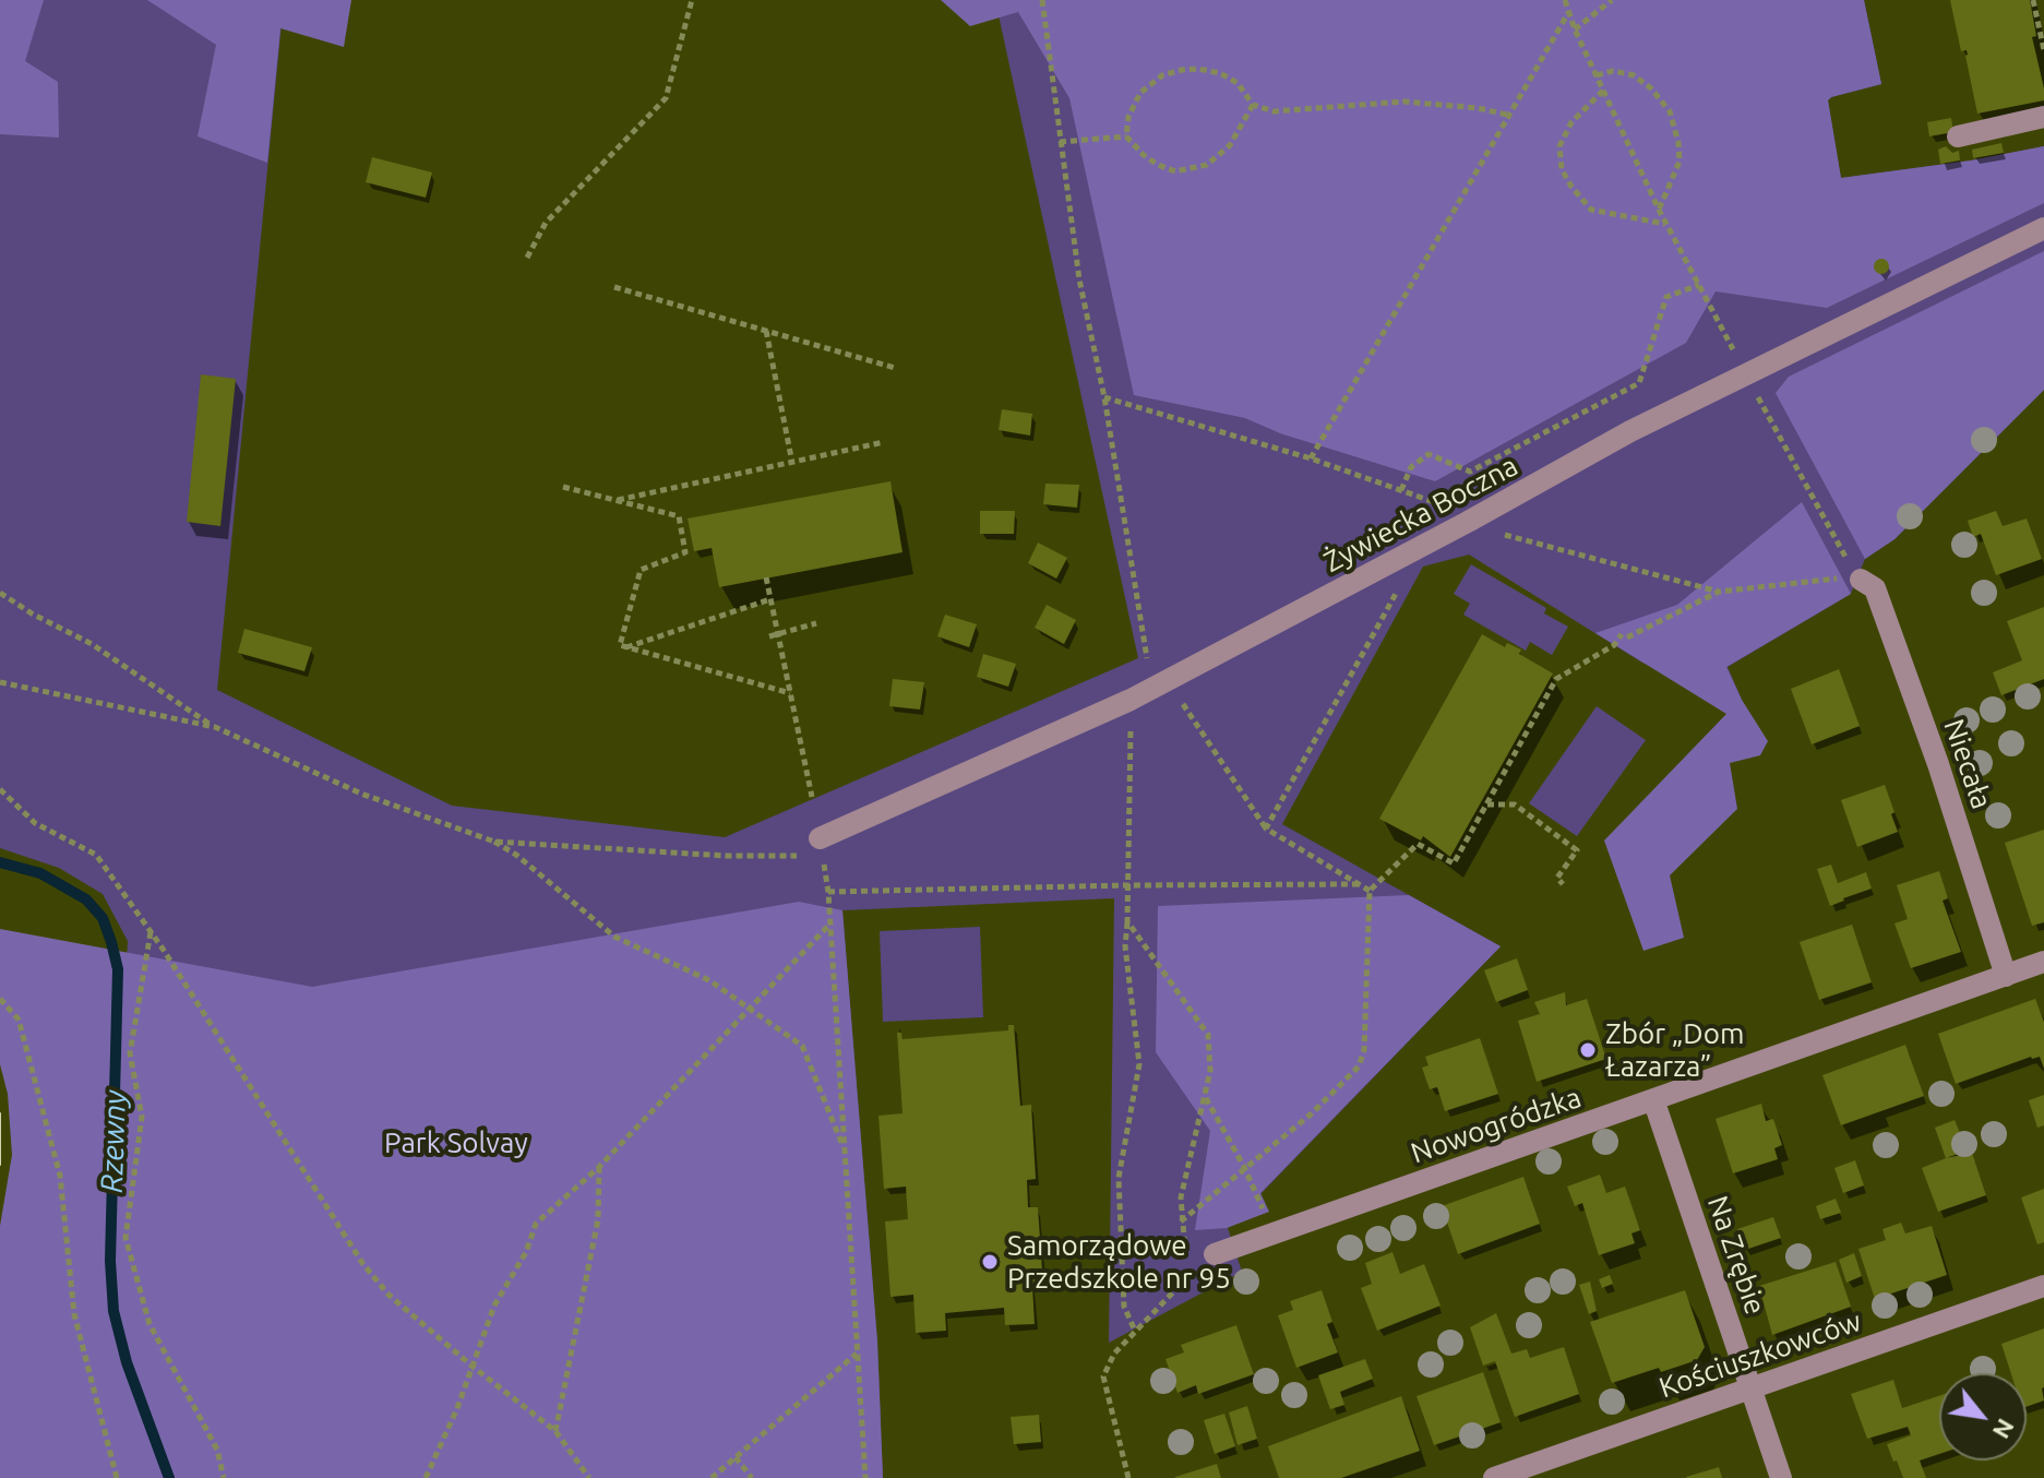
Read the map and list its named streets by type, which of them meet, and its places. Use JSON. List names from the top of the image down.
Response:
{
  "streets": {
    "street": [
      "Żywiecka Boczna",
      "Niecała",
      "Nowogródzka",
      "Na Zrębie",
      "Kościuszkowców"
    ]
  },
  "crossings": [
    ["Niecała", "Nowogródzka"],
    ["Nowogródzka", "Na Zrębie"],
    ["Na Zrębie", "Kościuszkowców"]
  ],
  "water": ["Rzewny"],
  "parks": ["Park Solvay"],
  "places": ["Zbór „Dom Łazarza”", "Samorządowe Przedszkole nr 95"],
  "north": "bottom right"
}
